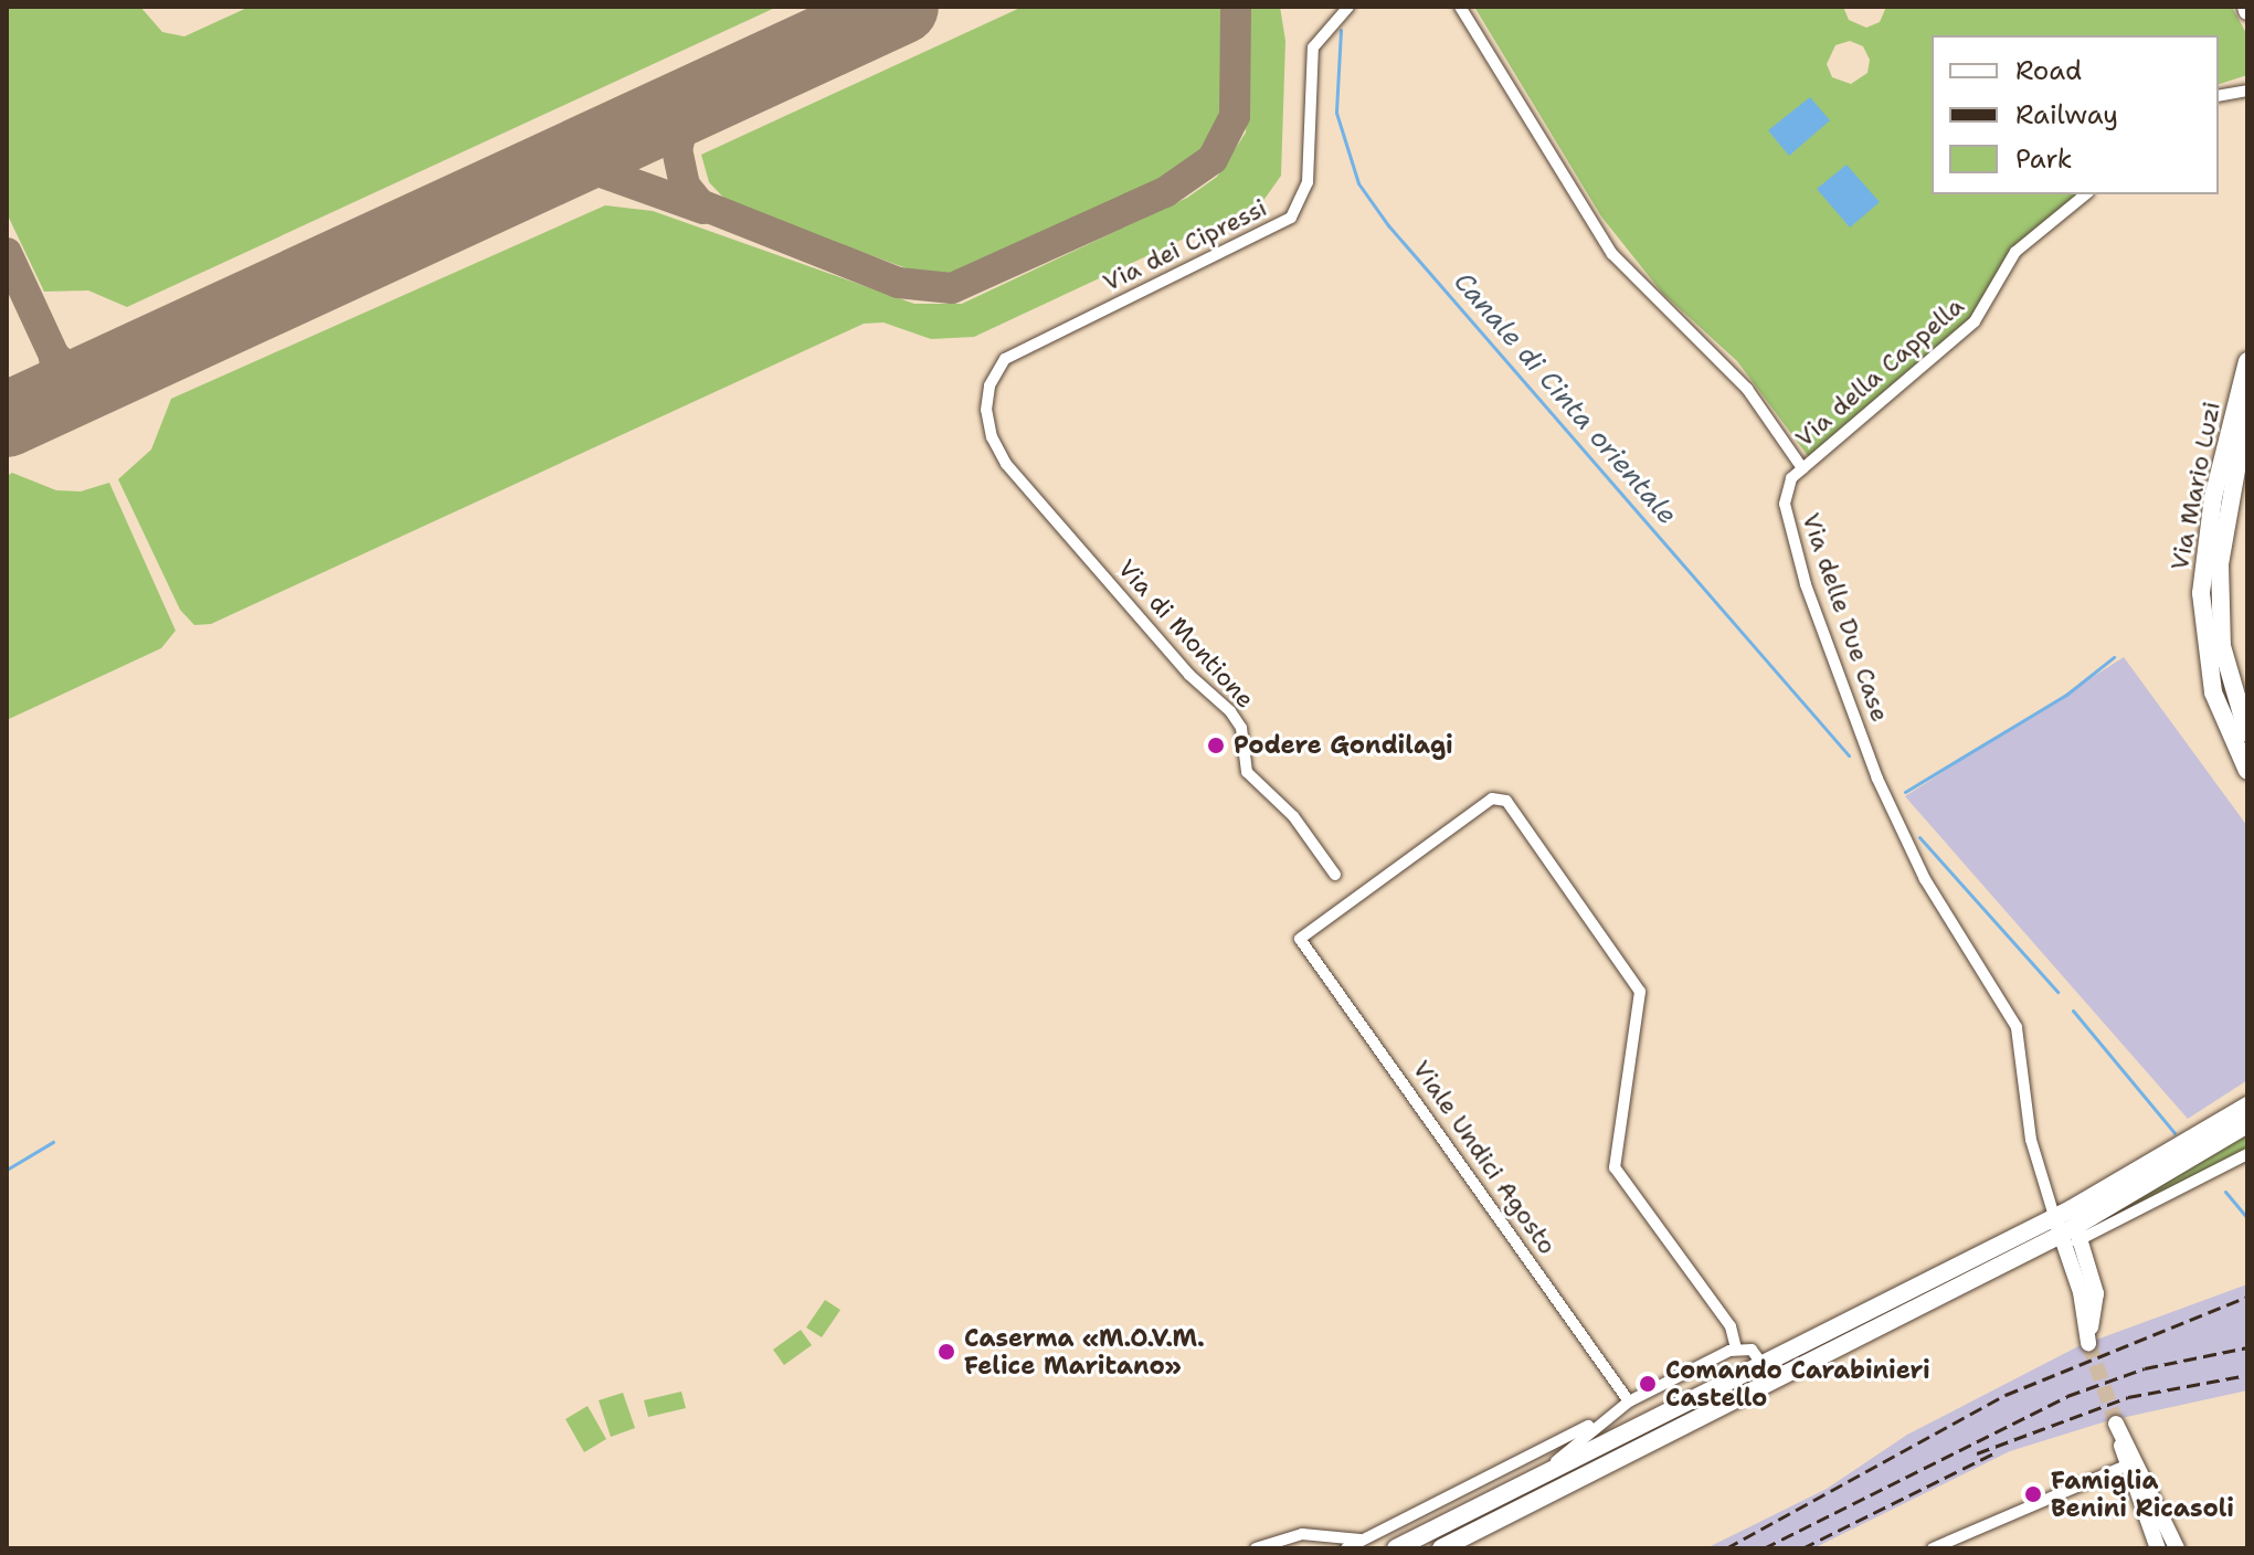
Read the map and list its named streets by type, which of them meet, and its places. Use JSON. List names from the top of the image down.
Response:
{
  "streets": {
    "main road": ["Via Mario Luzi"],
    "street": [
      "Via dei Cipressi",
      "Via della Cappella",
      "Via delle Due Case",
      "Via di Montione",
      "Viale Undici Agosto"
    ]
  },
  "crossings": [
    ["Via dei Cipressi", "Via di Montione"],
    ["Via della Cappella", "Via delle Due Case"]
  ],
  "water": ["Canale di Cinta orientale"],
  "places": [
    "Podere Gondilagi",
    "Caserma «M.O.V.M. Felice Maritano»",
    "Comando Carabinieri Castello",
    "Famiglia Benini Ricasoli"
  ],
  "legend": ["Road", "Railway", "Park"]
}
